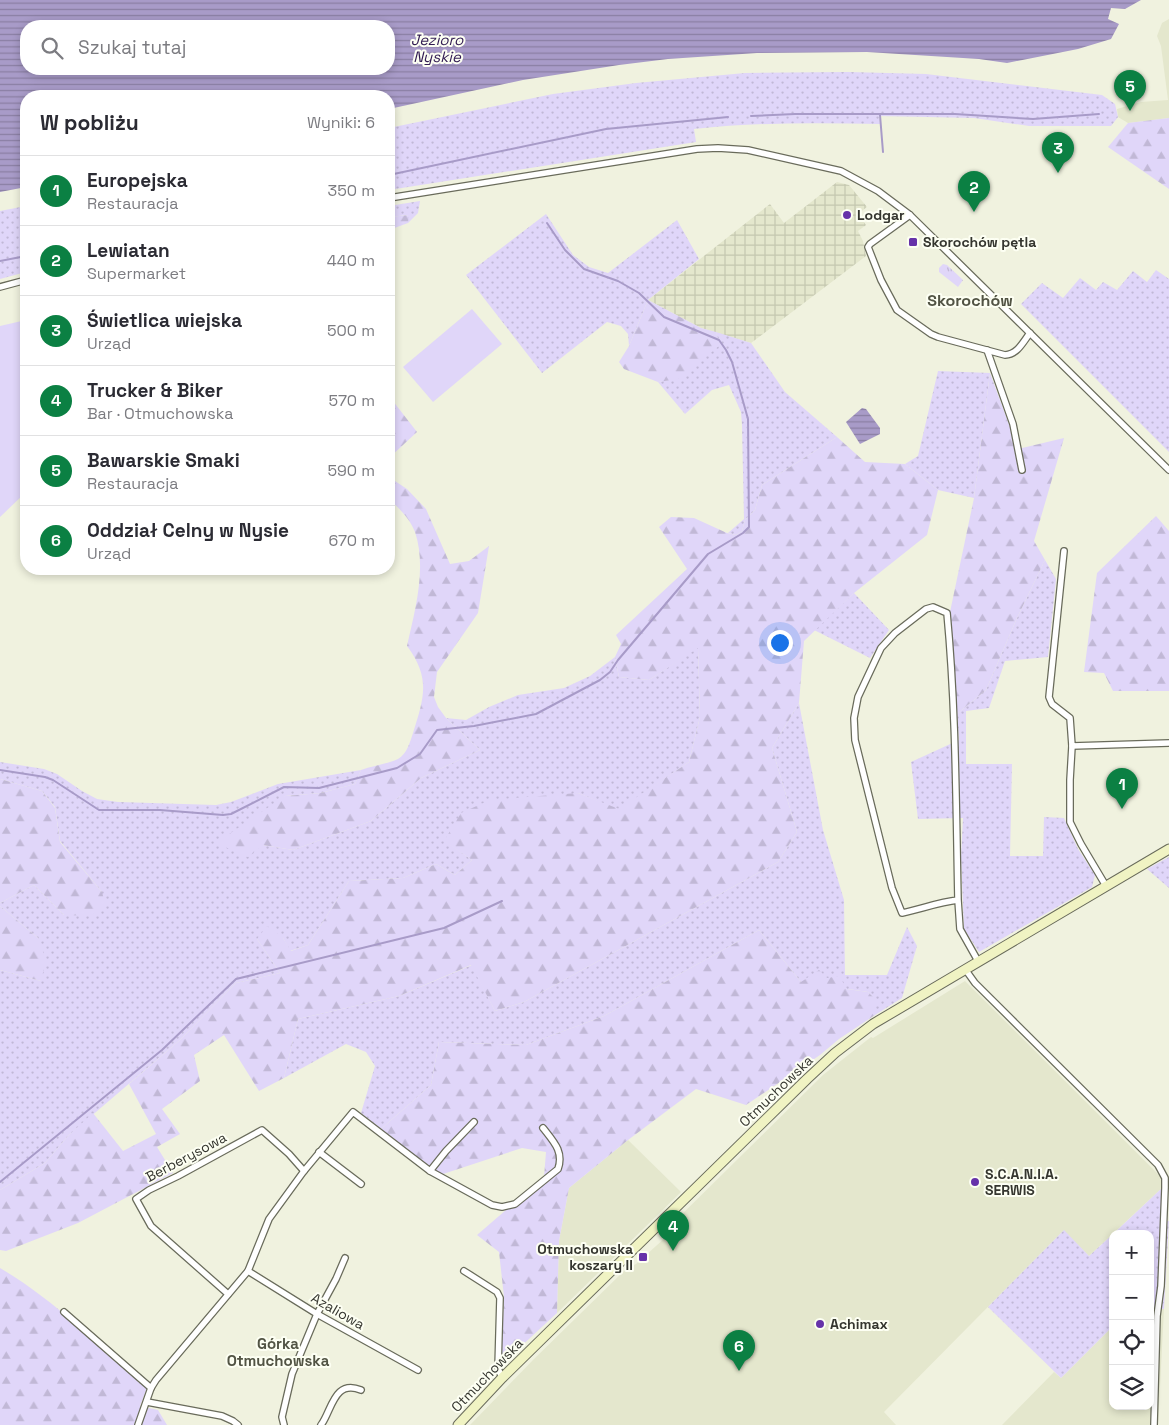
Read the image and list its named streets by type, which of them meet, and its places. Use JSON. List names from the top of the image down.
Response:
{
  "streets": {
    "main road": ["Otmuchowska"],
    "street": ["Berberysowa", "Azaliowa"]
  },
  "districts": ["Skorochów", "Górka Otmuchowska"],
  "water": ["Jezioro Nyskie"],
  "places": {
    "other": ["Lodgar", "S.C.A.N.I.A. SERWIS", "Achimax"],
    "transit": ["Skorochów pętla", "Otmuchowska koszary II"]
  },
  "page": {
    "search": "Szukaj tutaj",
    "pins": [
      "5",
      "3",
      "2",
      "1",
      "4",
      "6"
    ],
    "heading": ["W pobliżu", "Wyniki: 6"],
    "list": [
      {
        "mark": "1",
        "name": "Europejska",
        "note": "Restauracja",
        "value": "350 m"
      },
      {
        "mark": "2",
        "name": "Lewiatan",
        "note": "Supermarket",
        "value": "440 m"
      },
      {
        "mark": "3",
        "name": "Świetlica wiejska",
        "note": "Urząd",
        "value": "500 m"
      },
      {
        "mark": "4",
        "name": "Trucker & Biker",
        "note": "Bar · Otmuchowska",
        "value": "570 m"
      },
      {
        "mark": "5",
        "name": "Bawarskie Smaki",
        "note": "Restauracja",
        "value": "590 m"
      },
      {
        "mark": "6",
        "name": "Oddział Celny w Nysie",
        "note": "Urząd",
        "value": "670 m"
      }
    ],
    "map_buttons": ["+", "−"]
  }
}
